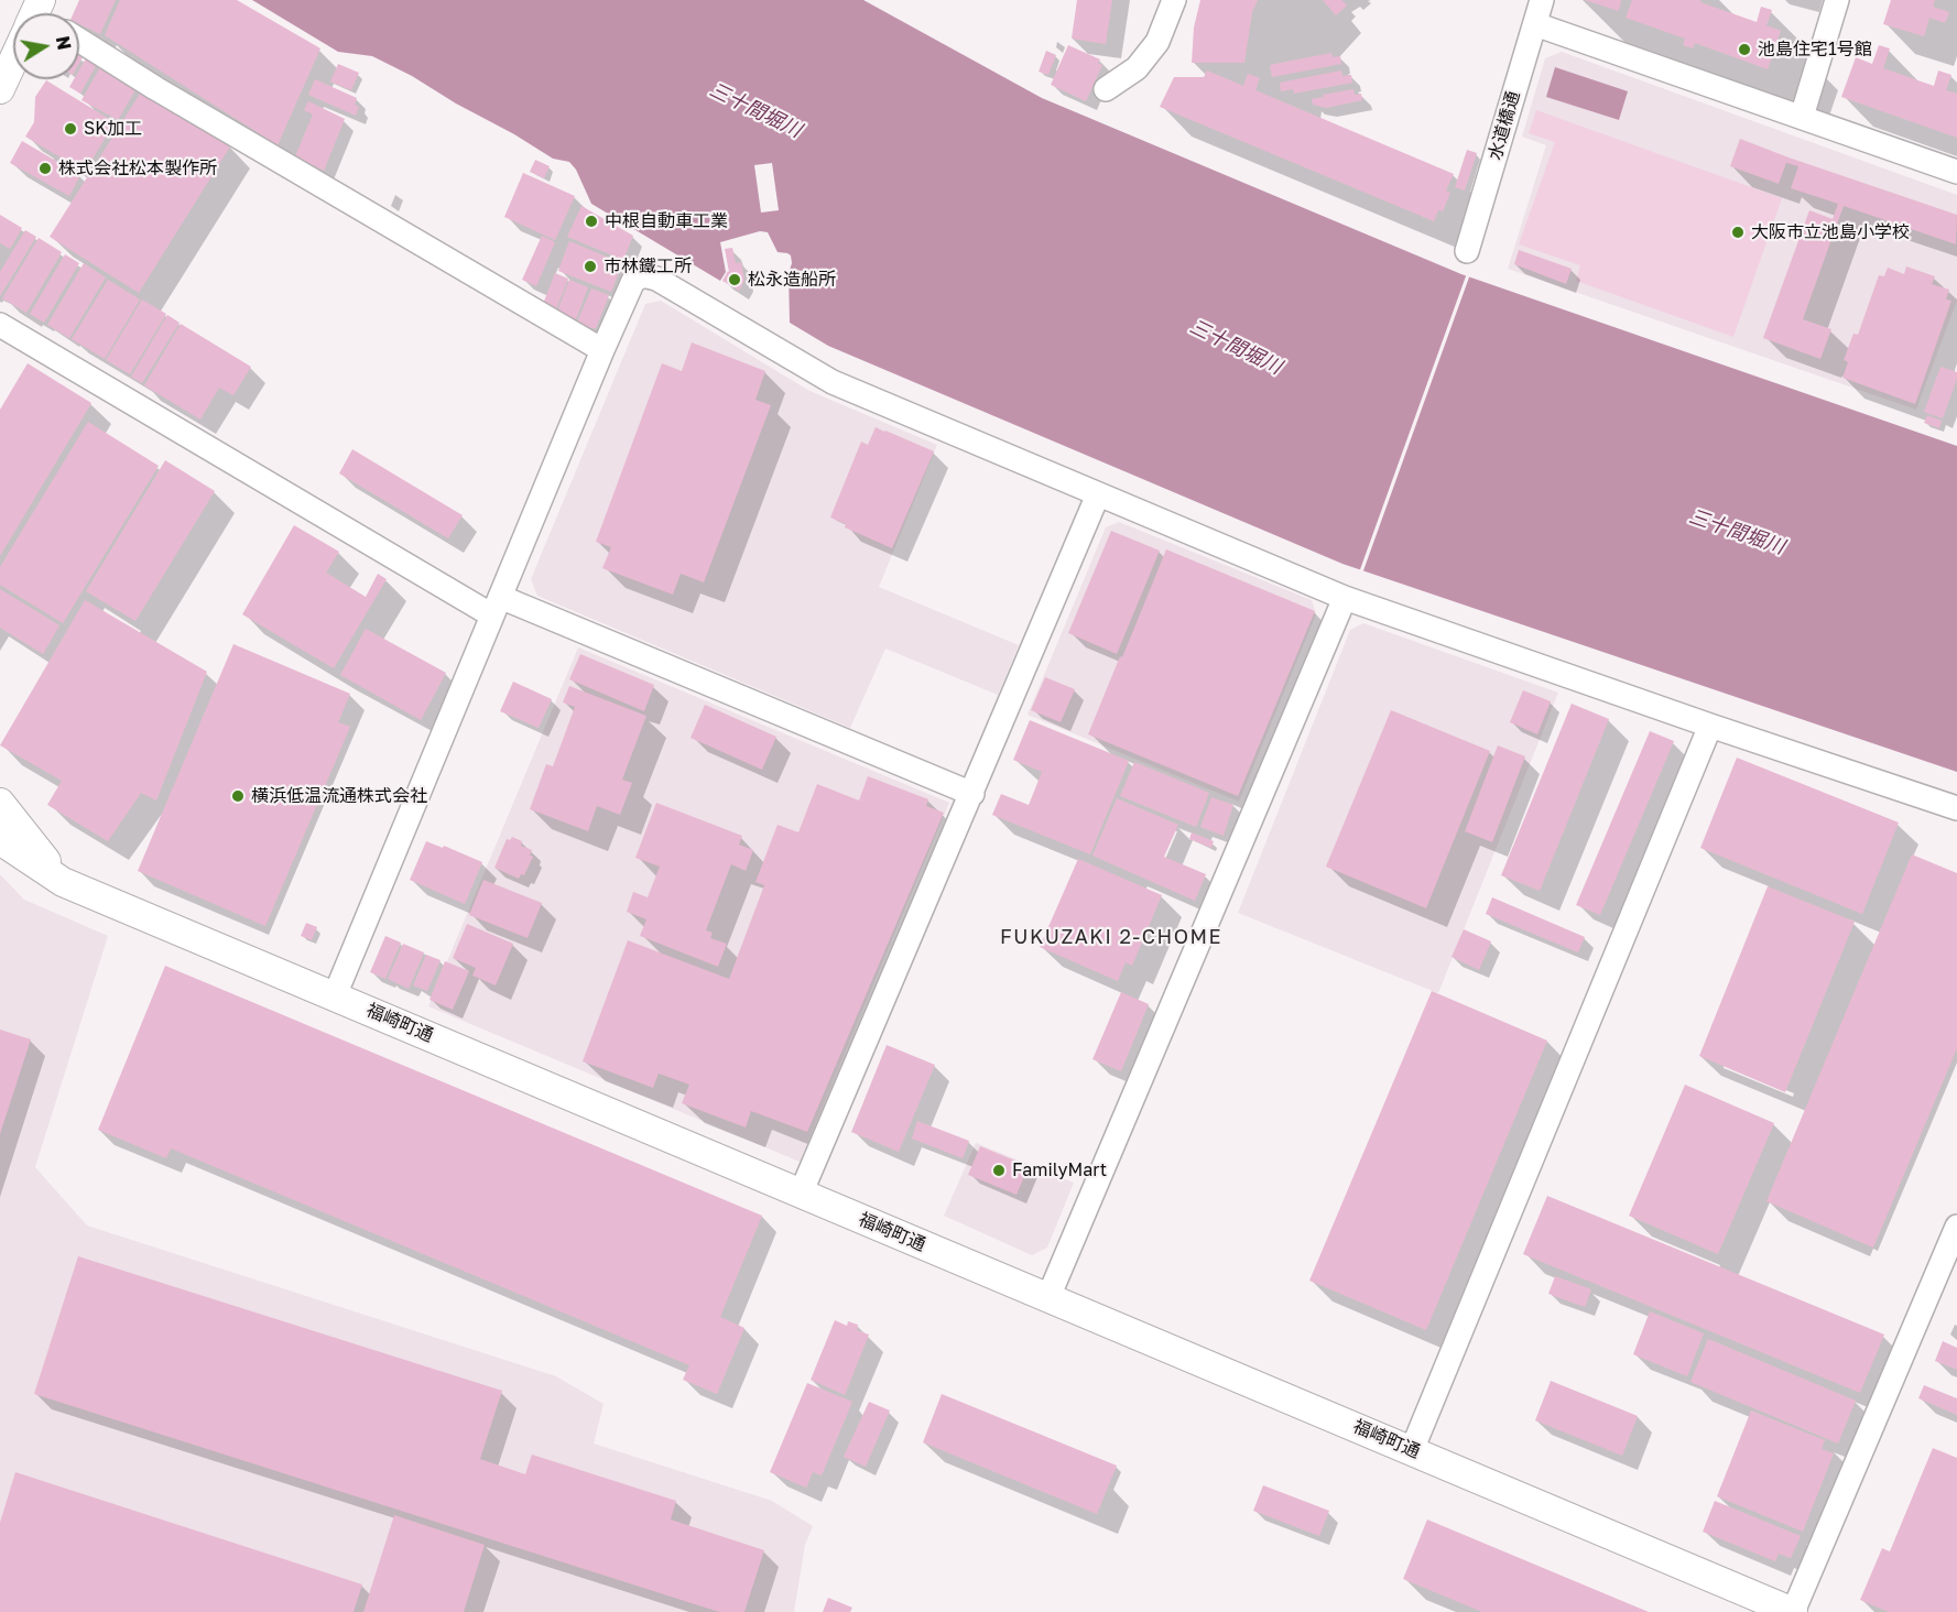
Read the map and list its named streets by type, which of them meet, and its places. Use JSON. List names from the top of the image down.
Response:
{
  "streets": {
    "street": ["水道橋通", "福崎町通"]
  },
  "districts": ["FUKUZAKI 2-CHOME"],
  "water": ["三十間堀川"],
  "places": [
    "池島住宅1号館",
    "SK加工",
    "株式会社松本製作所",
    "中根自動車工業",
    "大阪市立池島小学校",
    "市林鐵工所",
    "松永造船所",
    "横浜低温流通株式会社",
    "FamilyMart"
  ],
  "north": "right"
}
